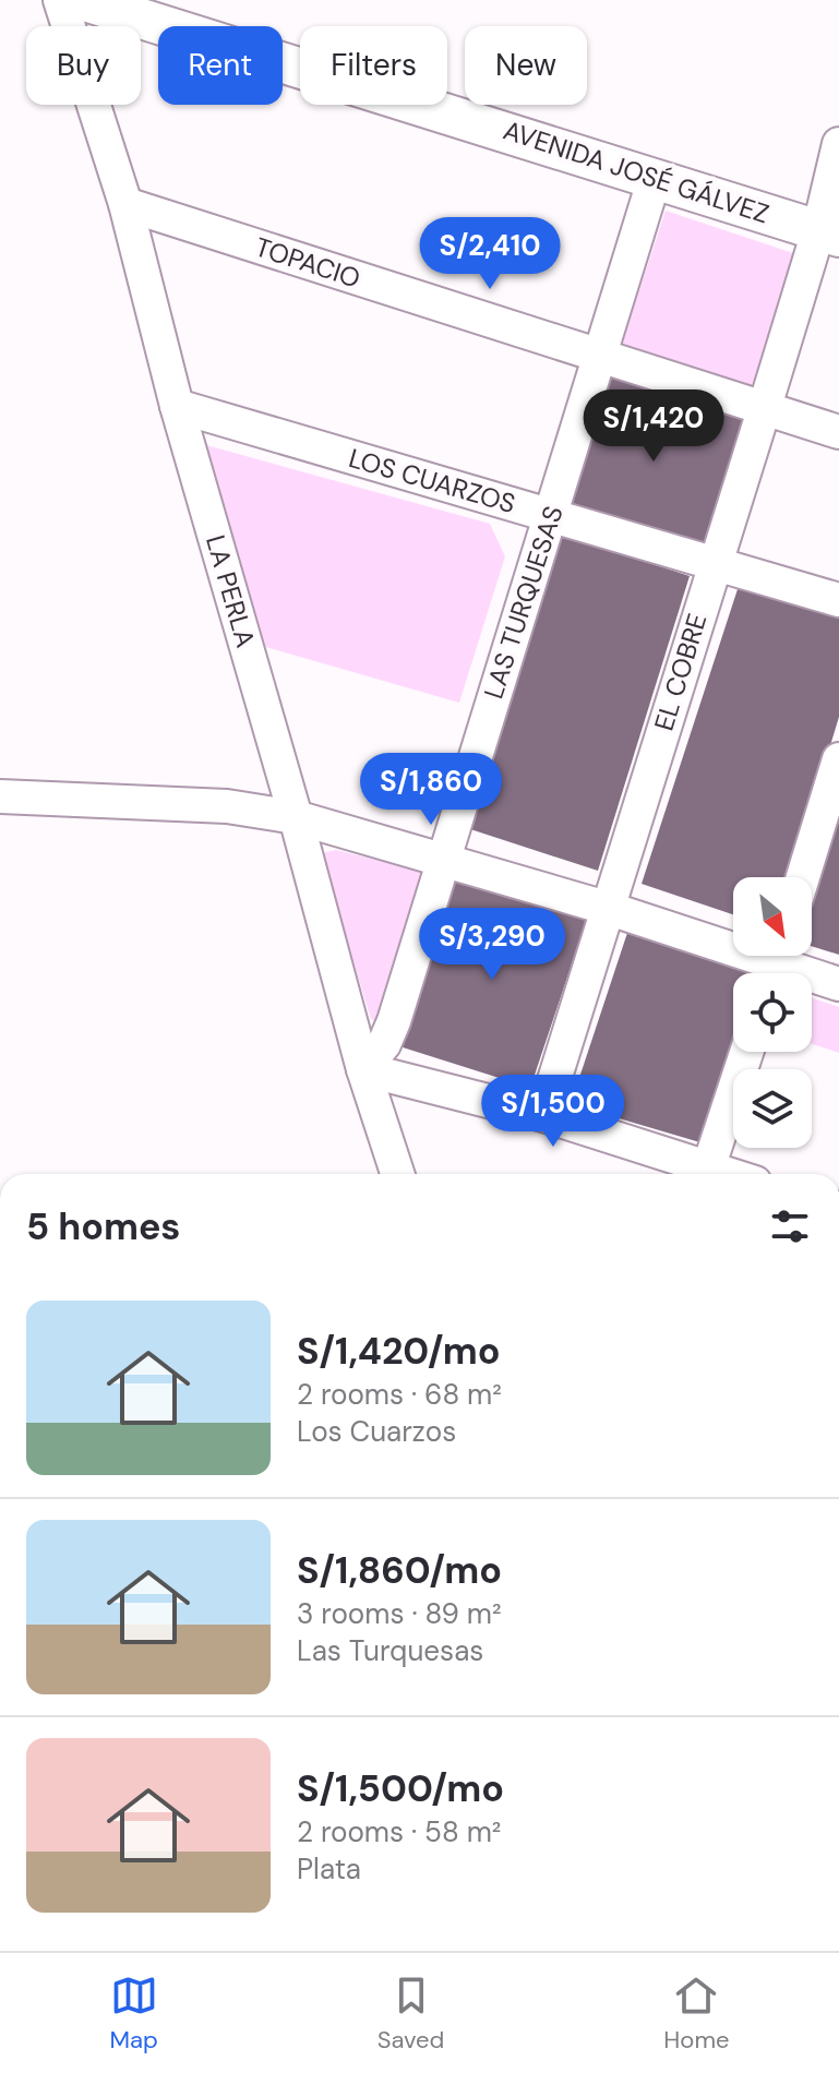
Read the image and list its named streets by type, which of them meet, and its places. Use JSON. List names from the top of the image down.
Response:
{
  "streets": {
    "street": [
      "AVENIDA JOSÉ GÁLVEZ",
      "TOPACIO",
      "LOS CUARZOS",
      "LA PERLA",
      "LAS TURQUESAS",
      "EL COBRE"
    ]
  },
  "crossings": [
    ["AVENIDA JOSÉ GÁLVEZ", "LAS TURQUESAS"],
    ["AVENIDA JOSÉ GÁLVEZ", "EL COBRE"],
    ["TOPACIO", "LA PERLA"],
    ["TOPACIO", "LAS TURQUESAS"],
    ["TOPACIO", "EL COBRE"],
    ["LOS CUARZOS", "LA PERLA"],
    ["LOS CUARZOS", "LAS TURQUESAS"],
    ["LOS CUARZOS", "EL COBRE"],
    ["LA PERLA", "LAS TURQUESAS"]
  ],
  "north": "bottom right",
  "page": {
    "chip": [
      "Buy",
      "Rent",
      "Filters",
      "New"
    ],
    "price": [
      "S/2,410",
      "S/1,420",
      "S/1,860",
      "S/3,290",
      "S/1,500"
    ],
    "heading": "5 homes",
    "list": [
      {
        "name": "S/1,420/mo",
        "note": "2 rooms · 68 m² · Los Cuarzos"
      },
      {
        "name": "S/1,860/mo",
        "note": "3 rooms · 89 m² · Las Turquesas"
      },
      {
        "name": "S/1,500/mo",
        "note": "2 rooms · 58 m² · Plata"
      }
    ],
    "tabs": ["Map", "Saved", "Home"]
  }
}
